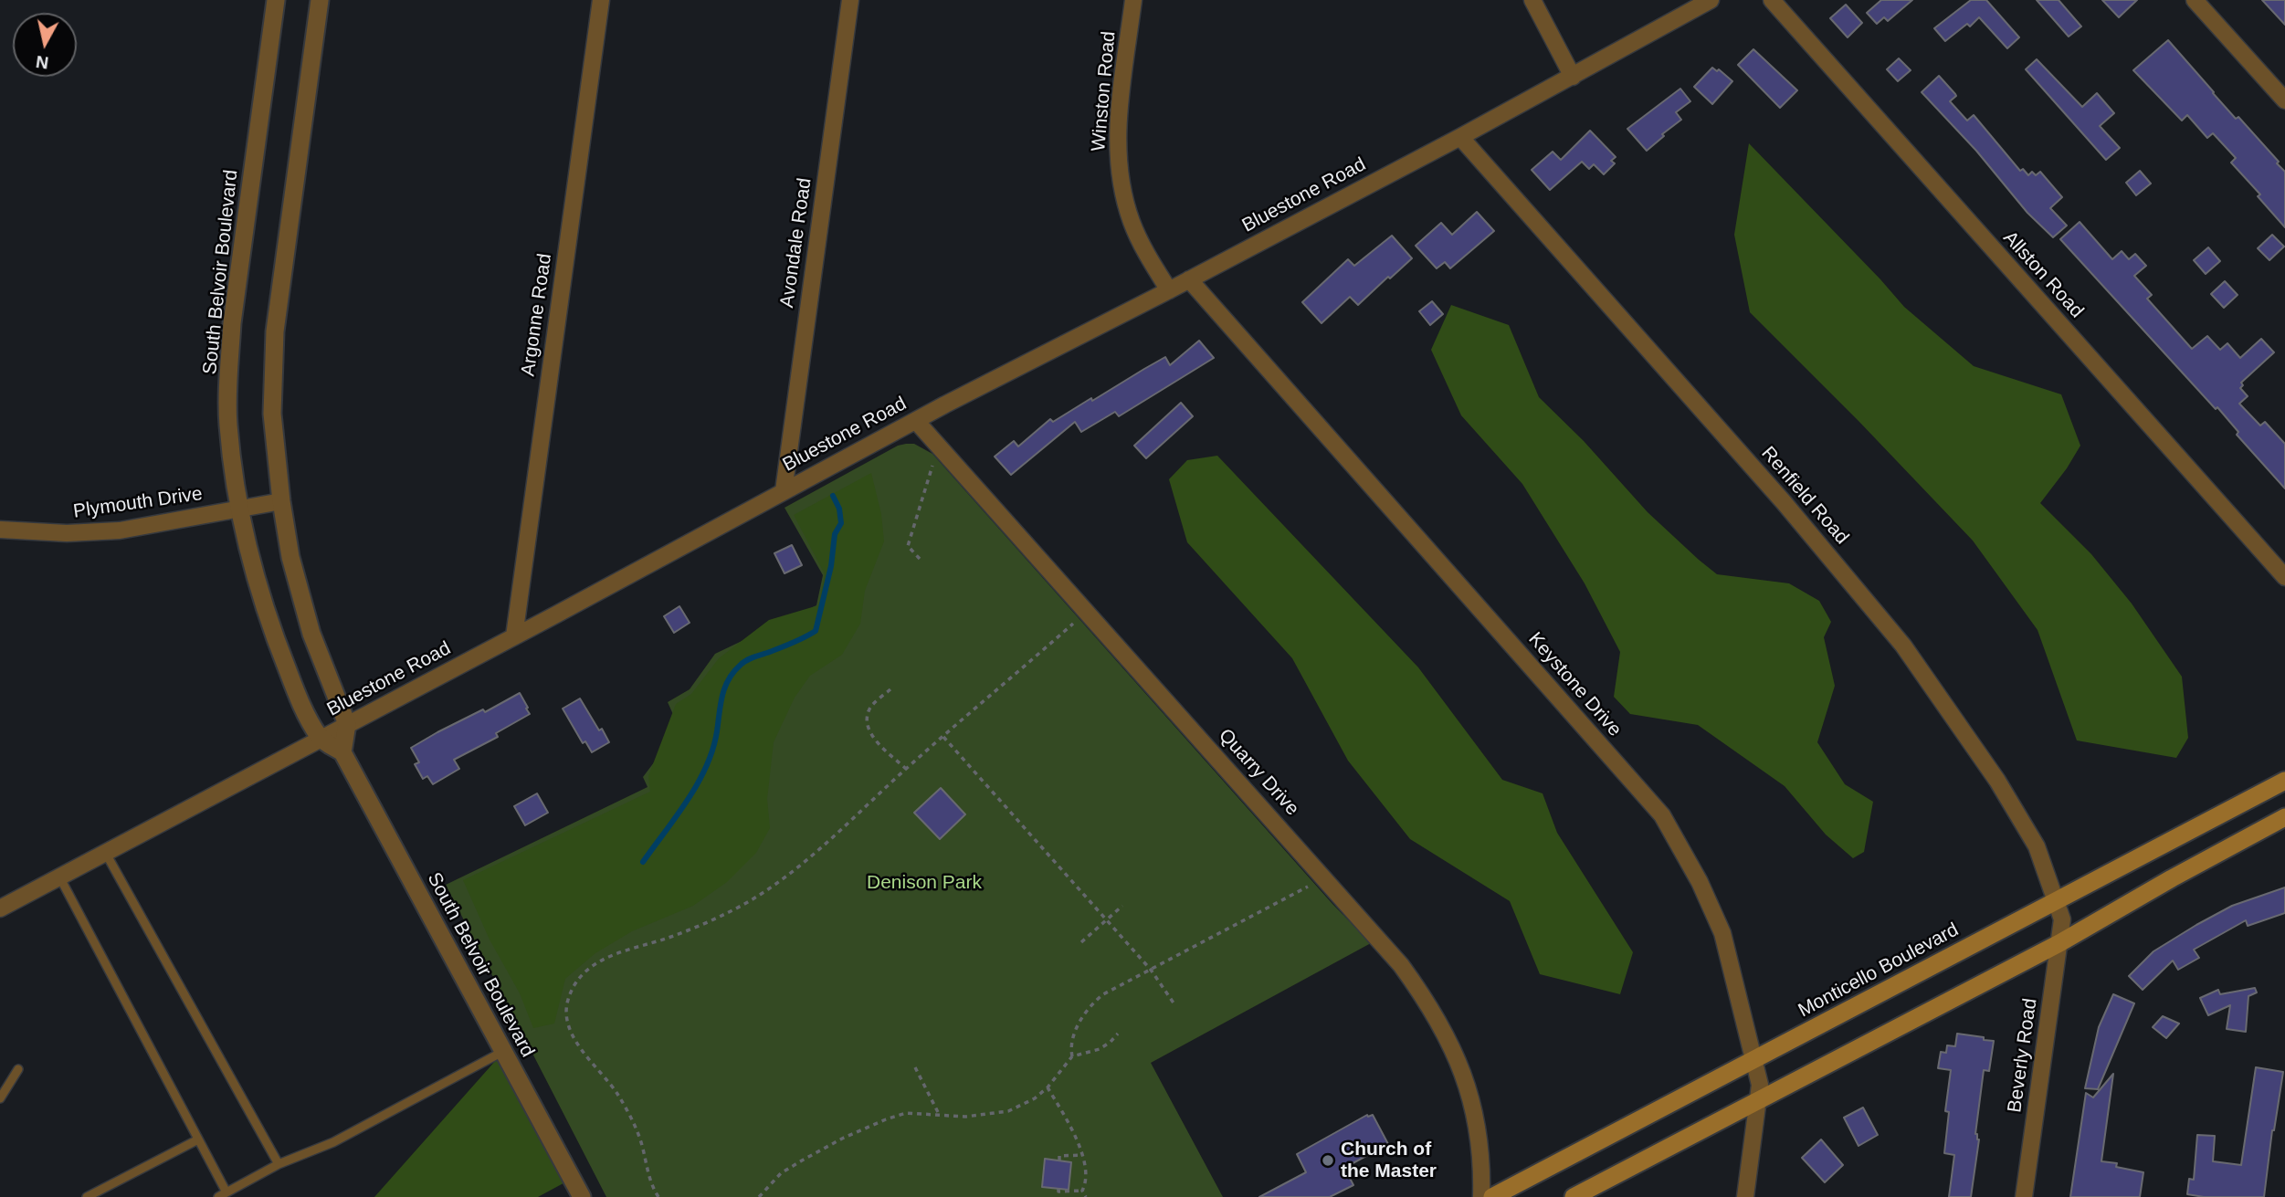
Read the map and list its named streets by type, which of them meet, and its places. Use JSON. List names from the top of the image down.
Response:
{
  "streets": {
    "main road": ["Monticello Boulevard"],
    "street": [
      "Winston Road",
      "Bluestone Road",
      "Avondale Road",
      "South Belvoir Boulevard",
      "Allston Road",
      "Argonne Road",
      "Renfield Road",
      "Plymouth Drive",
      "Keystone Drive",
      "Quarry Drive",
      "Beverly Road"
    ]
  },
  "crossings": [
    ["Winston Road", "Bluestone Road"],
    ["Bluestone Road", "Avondale Road"],
    ["Bluestone Road", "South Belvoir Boulevard"],
    ["Bluestone Road", "Argonne Road"],
    ["Bluestone Road", "Renfield Road"],
    ["Bluestone Road", "Keystone Drive"],
    ["Bluestone Road", "Quarry Drive"],
    ["South Belvoir Boulevard", "Plymouth Drive"],
    ["Renfield Road", "Monticello Boulevard"],
    ["Renfield Road", "Beverly Road"],
    ["Keystone Drive", "Monticello Boulevard"]
  ],
  "parks": ["Denison Park"],
  "places": ["Church of the Master"],
  "north": "bottom"
}
